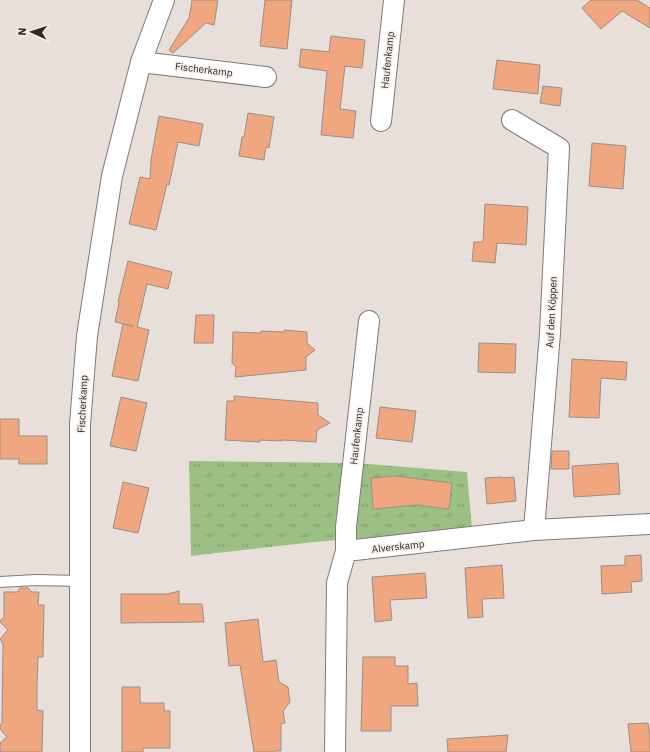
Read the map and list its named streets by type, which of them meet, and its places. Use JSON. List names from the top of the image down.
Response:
{
  "streets": {
    "street": [
      "Haufenkamp",
      "Fischerkamp",
      "Auf den Köppen",
      "Alverskamp"
    ]
  },
  "crossings": [
    ["Haufenkamp", "Alverskamp"],
    ["Auf den Köppen", "Alverskamp"]
  ],
  "north": "left"
}
